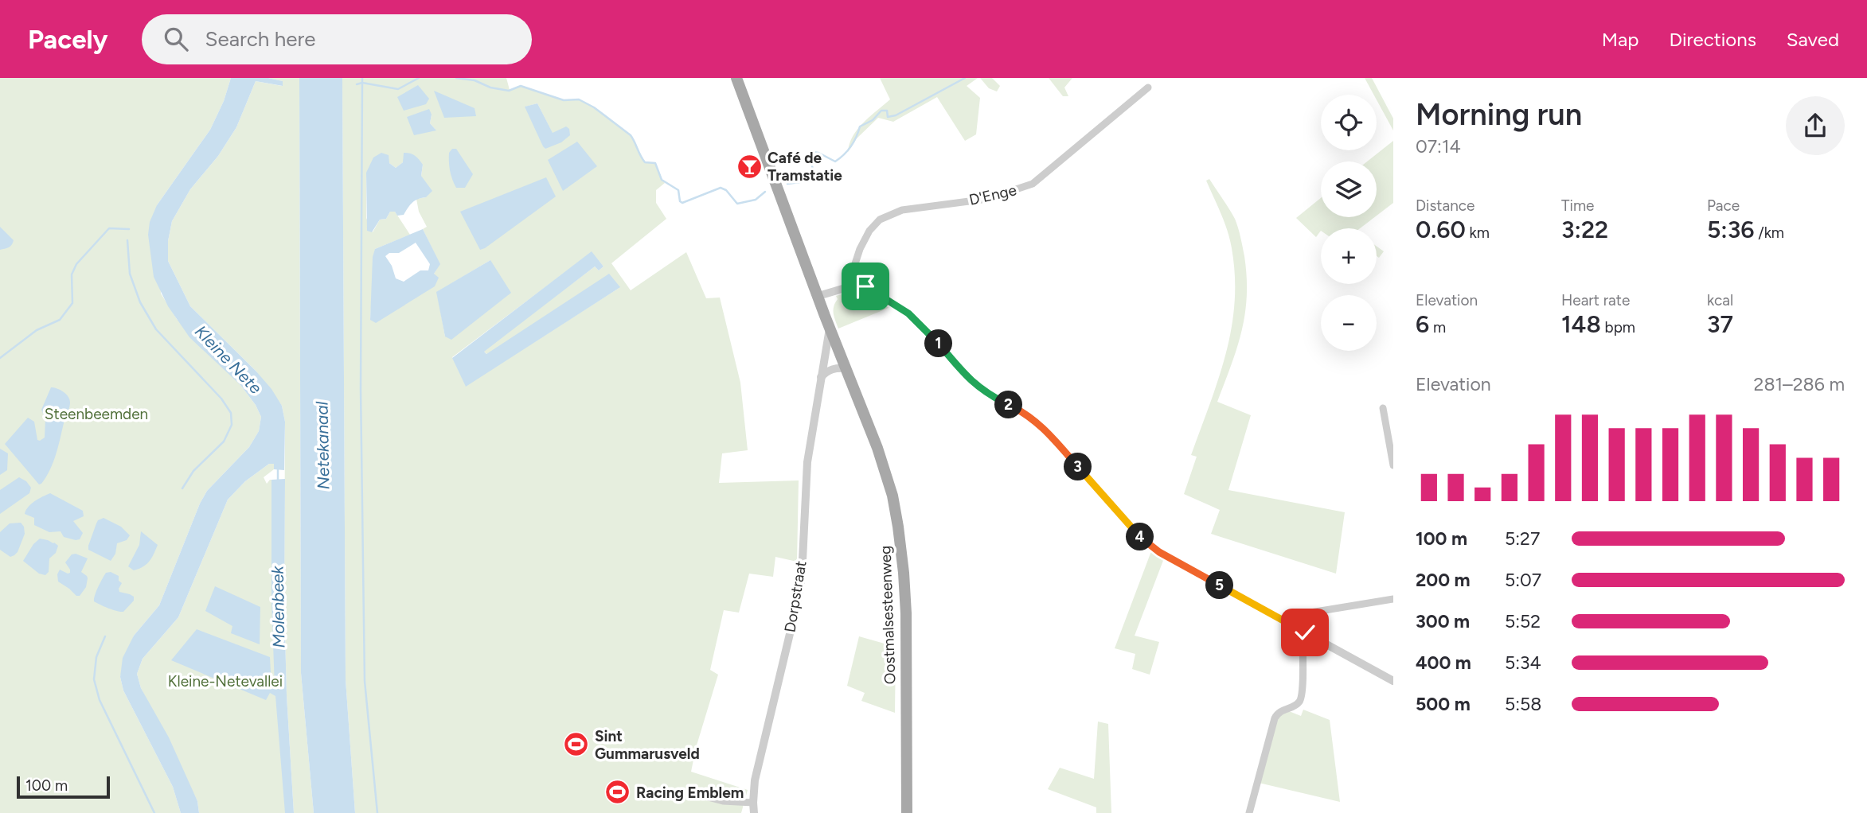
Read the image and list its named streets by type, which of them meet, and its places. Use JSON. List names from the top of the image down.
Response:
{
  "streets": {
    "main road": ["Oostmalsesteenweg"],
    "street": ["D'Enge", "Dorpstraat"]
  },
  "crossings": [
    ["Dorpstraat", "Oostmalsesteenweg"]
  ],
  "water": ["Kleine Nete", "Netekanaal", "Molenbeek"],
  "parks": ["Steenbeemden", "Kleine-Netevallei"],
  "places": {
    "bar": ["Café de Tramstatie"],
    "sports": ["Sint Gummarusveld", "Racing Emblem"]
  },
  "scale_bar": "100 m",
  "page": {
    "header": "Pacely",
    "search": "Search here",
    "nav": ["Map", "Directions", "Saved"],
    "heading": ["Morning run", "07:14"],
    "map_buttons": ["+", "−"],
    "stats": [
      ["Distance", "0.60 km"],
      ["Time", "3:22"],
      ["Pace", "5:36 /km"],
      ["Elevation", "6 m"],
      ["Heart rate", "148 bpm"],
      ["kcal", "37"]
    ],
    "pins": [
      "1",
      "2",
      "3",
      "4",
      "5"
    ],
    "chart": ["Elevation", "281–286 m"],
    "list": [
      {
        "name": "100 m",
        "note": "5:27"
      },
      {
        "name": "200 m",
        "note": "5:07"
      },
      {
        "name": "300 m",
        "note": "5:52"
      },
      {
        "name": "400 m",
        "note": "5:34"
      },
      {
        "name": "500 m",
        "note": "5:58"
      }
    ],
    "scale": "100 m"
  }
}
